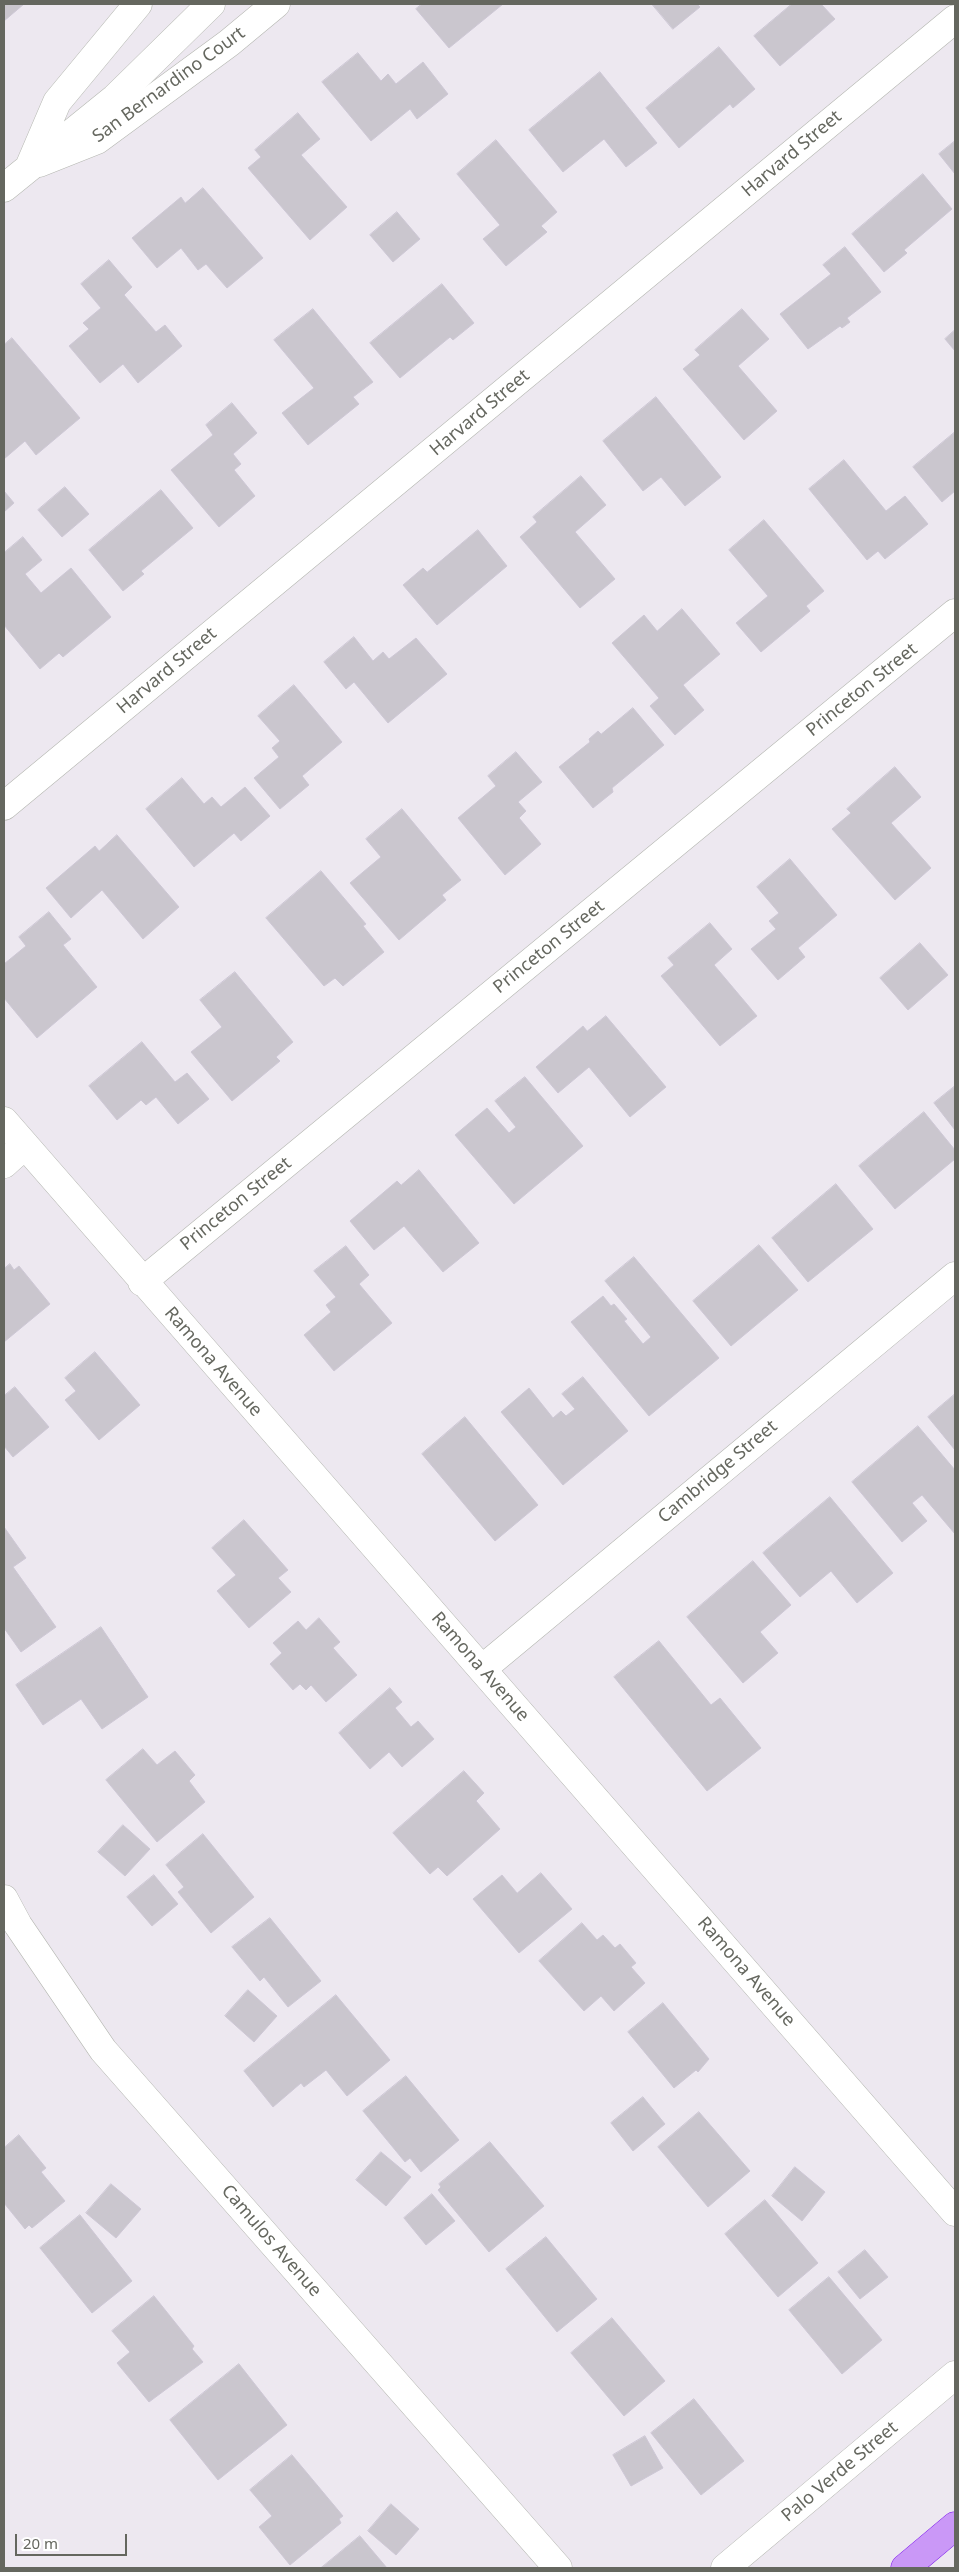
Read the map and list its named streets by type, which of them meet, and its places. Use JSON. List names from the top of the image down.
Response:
{
  "streets": {
    "street": [
      "San Bernardino Court",
      "Harvard Street",
      "Princeton Street",
      "Ramona Avenue",
      "Cambridge Street",
      "Camulos Avenue",
      "Palo Verde Street"
    ]
  },
  "crossings": [
    ["Princeton Street", "Ramona Avenue"],
    ["Ramona Avenue", "Cambridge Street"]
  ],
  "scale_bar": "20 m"
}
